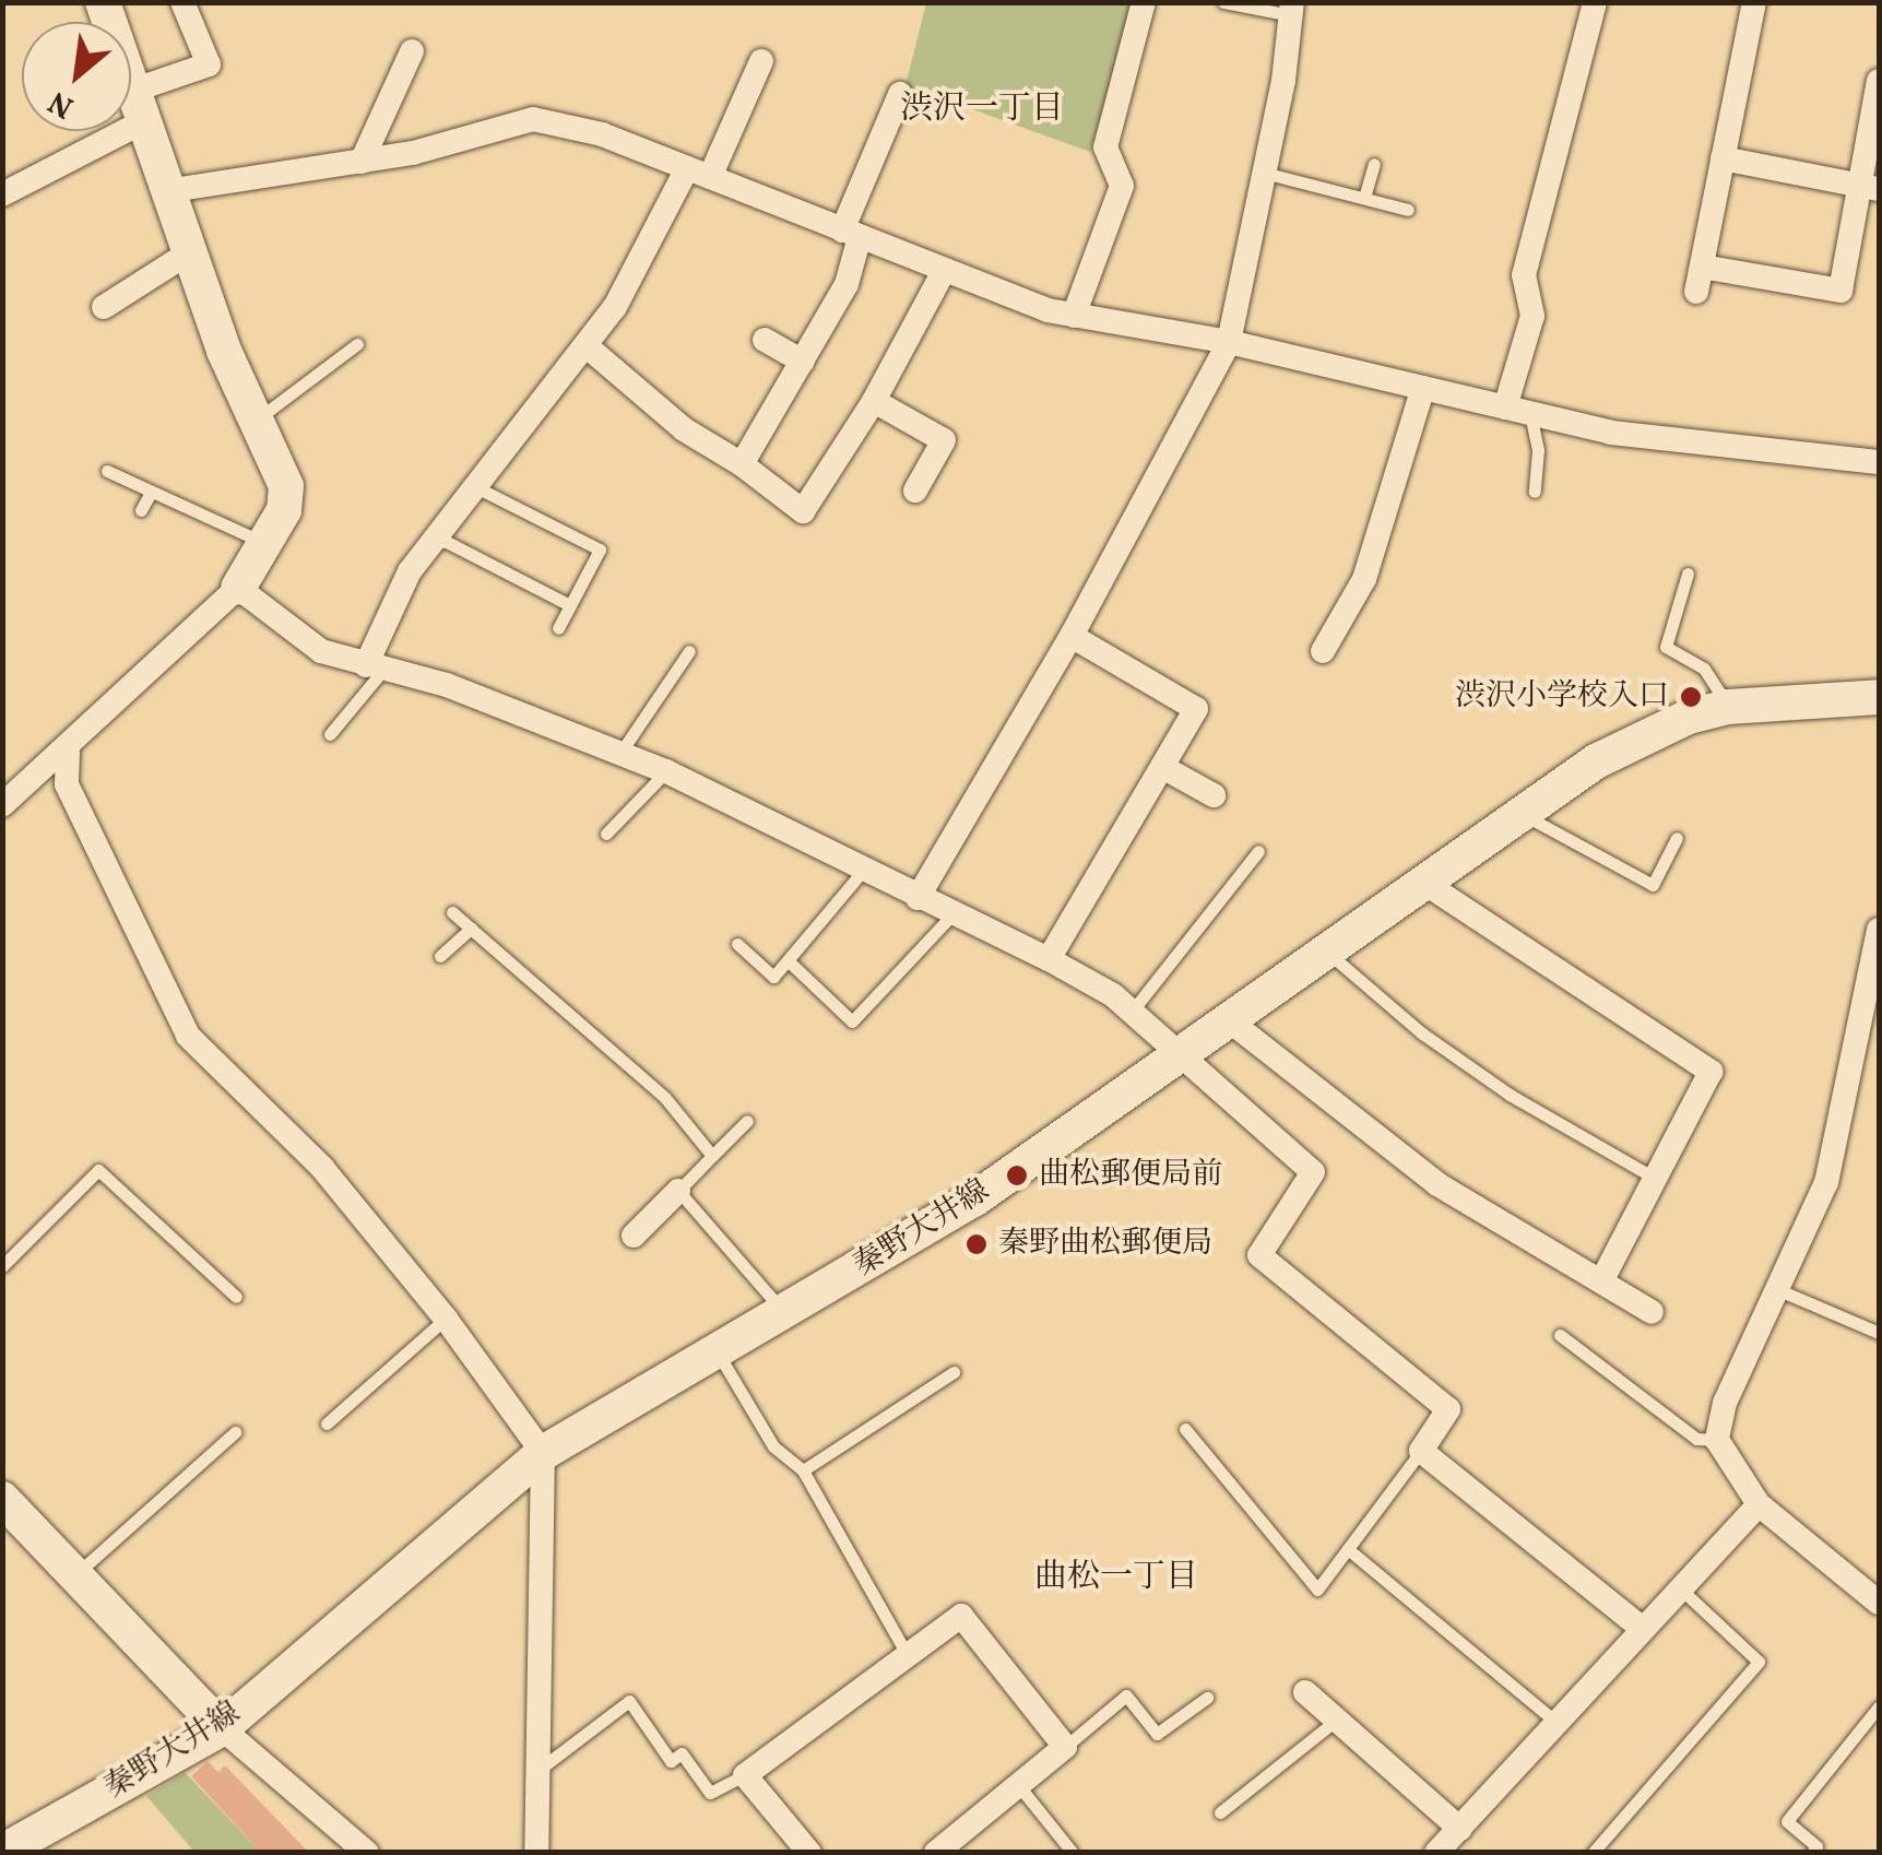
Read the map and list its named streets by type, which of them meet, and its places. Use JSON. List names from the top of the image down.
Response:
{
  "streets": {
    "main road": ["秦野大井線"]
  },
  "districts": ["渋沢一丁目", "曲松一丁目"],
  "places": ["渋沢小学校入口", "曲松郵便局前", "秦野曲松郵便局"],
  "north": "bottom left"
}
